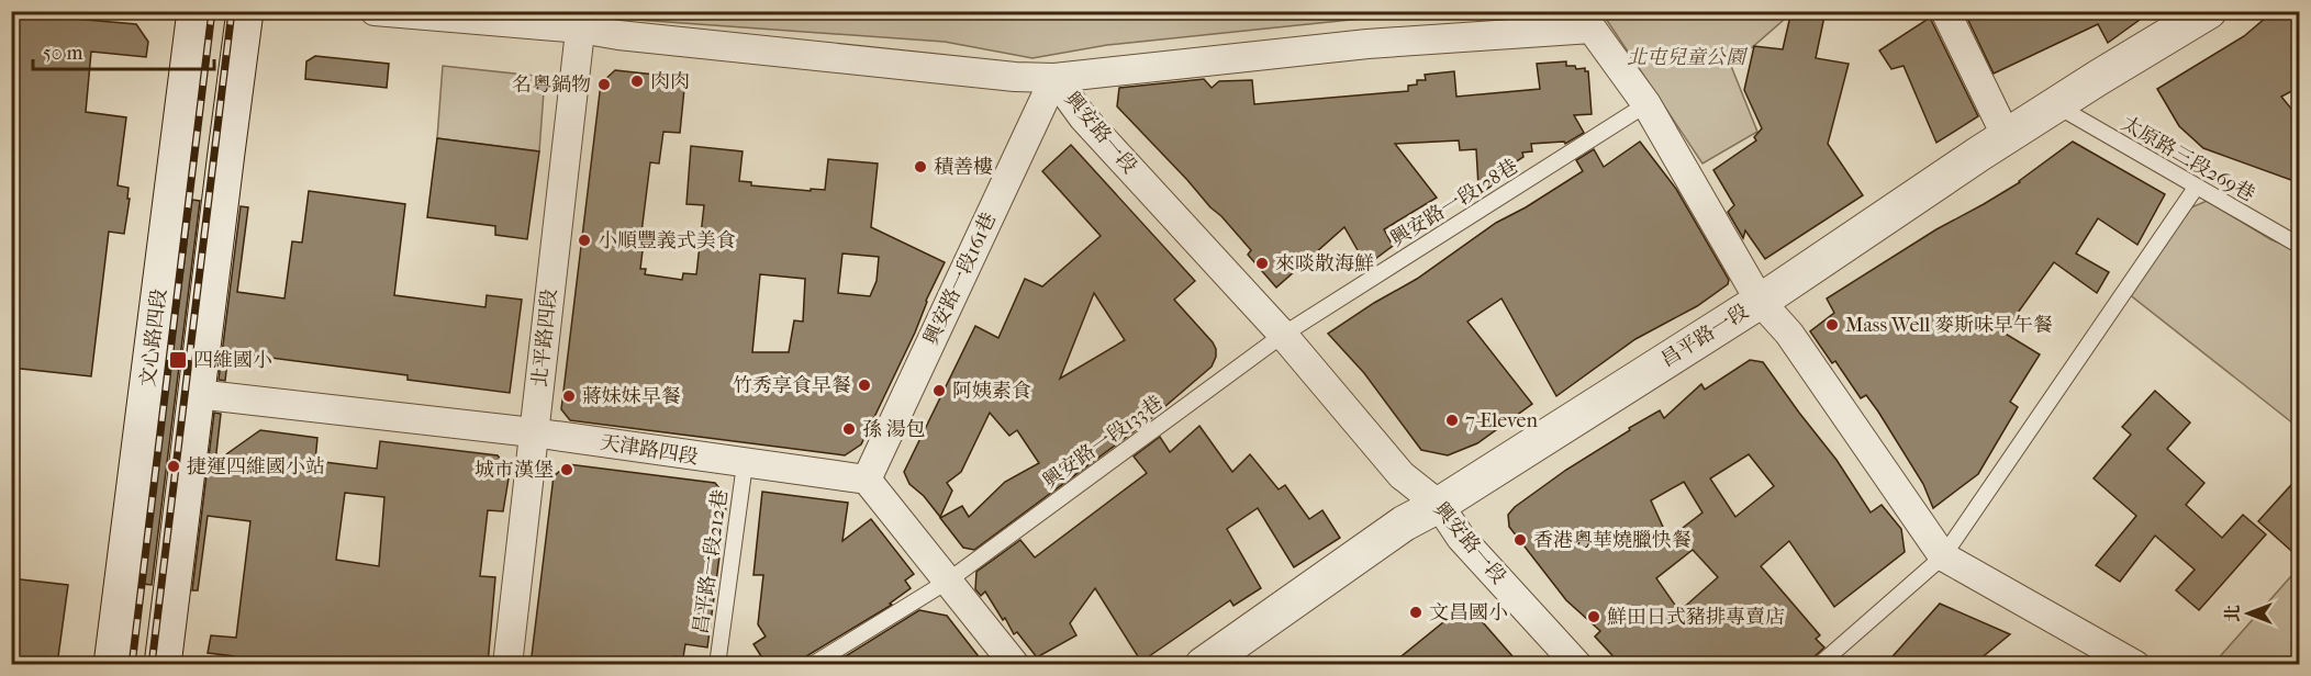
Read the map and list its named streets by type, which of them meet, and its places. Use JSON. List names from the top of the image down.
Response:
{
  "streets": {
    "main road": ["文心路四段"],
    "street": [
      "興安路一段",
      "興安路一段161巷",
      "昌平路一段",
      "北平路四段",
      "天津路四段"
    ],
    "lane": [
      "太原路三段269巷",
      "興安路一段128巷",
      "興安路一段133巷",
      "昌平路一段212巷"
    ]
  },
  "crossings": [
    ["興安路一段", "興安路一段128巷"],
    ["興安路一段", "興安路一段161巷"],
    ["興安路一段", "昌平路一段"],
    ["興安路一段", "北平路四段"],
    ["興安路一段", "興安路一段133巷"],
    ["太原路三段269巷", "昌平路一段"],
    ["興安路一段128巷", "興安路一段133巷"],
    ["興安路一段161巷", "天津路四段"],
    ["北平路四段", "天津路四段"],
    ["天津路四段", "昌平路一段212巷"]
  ],
  "parks": ["北屯兒童公園"],
  "places": {
    "other": [
      "肉肉",
      "名粵鍋物",
      "積善樓",
      "小順豐義式美食",
      "來啖散海鮮",
      "Mass Well 麥斯味早午餐",
      "竹秀享食早餐",
      "阿姨素食",
      "蔣妹妹早餐",
      "7-Eleven",
      "孫 湯包",
      "捷運四維國小站",
      "城市漢堡",
      "香港粵華燒臘快餐",
      "文昌國小",
      "鮮田日式豬排專賣店"
    ],
    "transit": ["四維國小"]
  },
  "scale_bar": "50 m",
  "north": "left"
}
